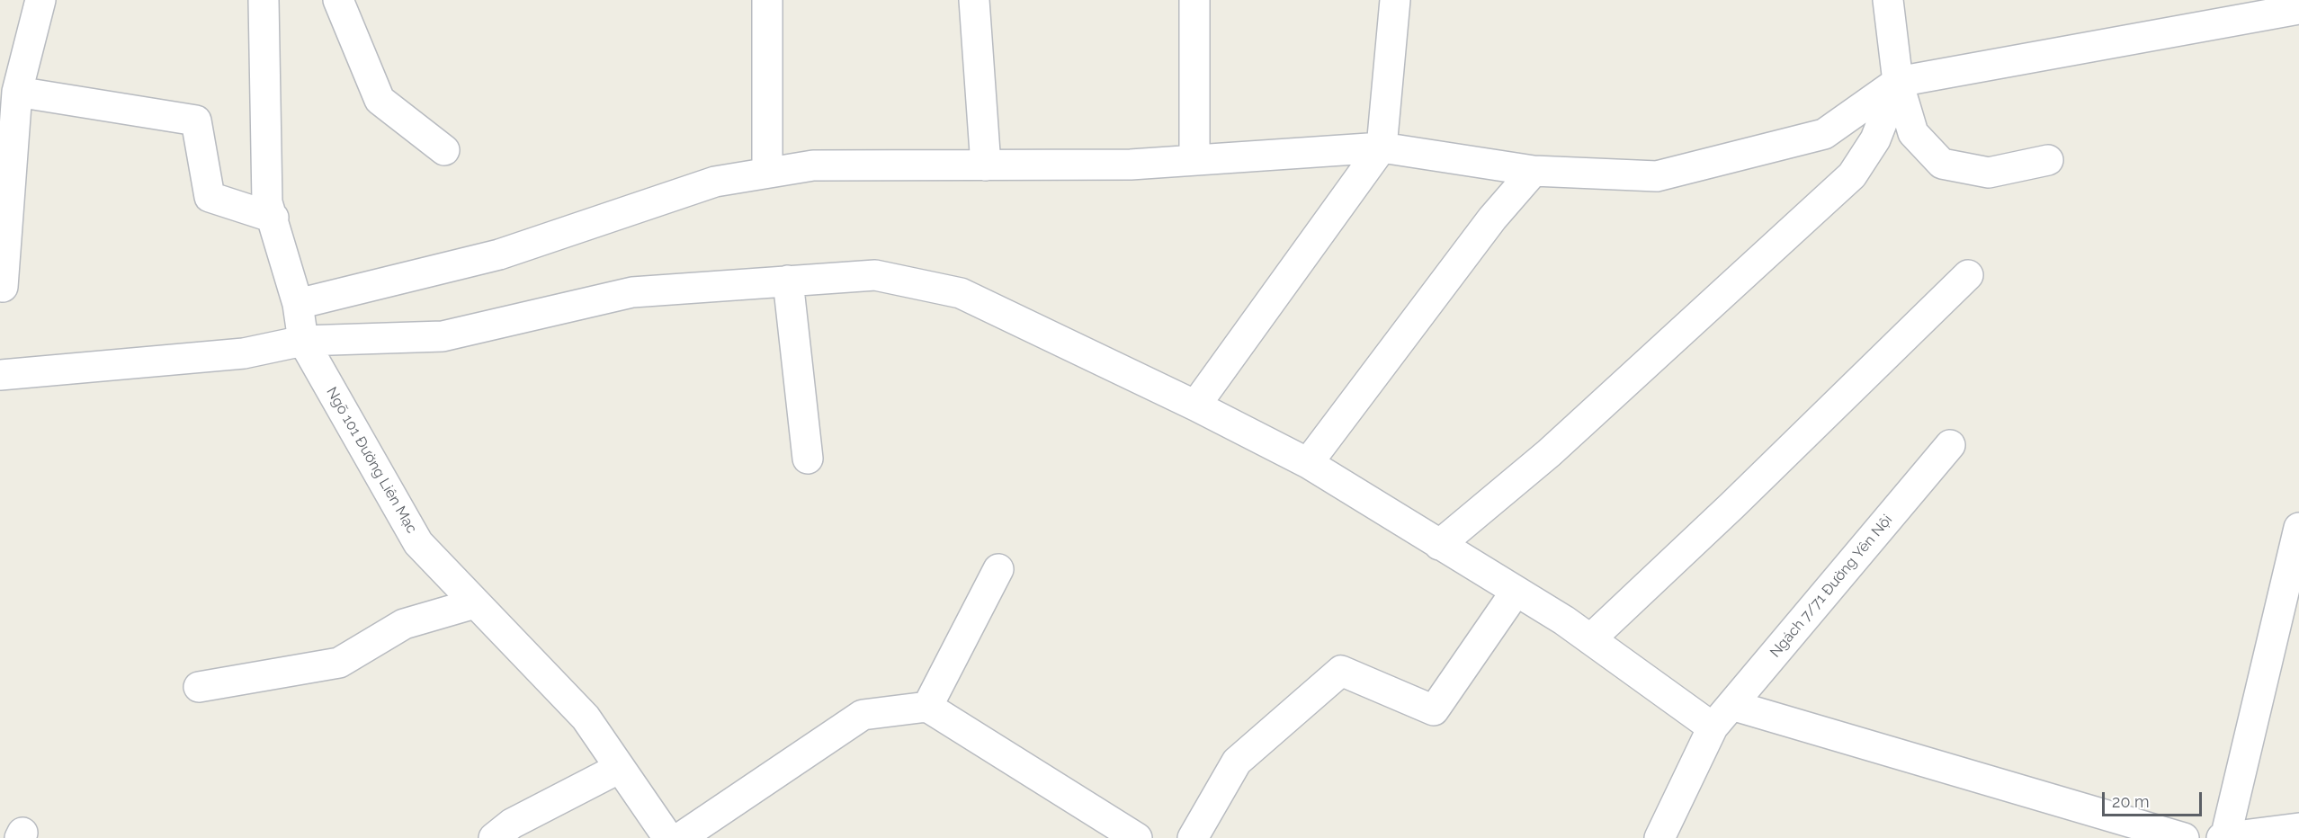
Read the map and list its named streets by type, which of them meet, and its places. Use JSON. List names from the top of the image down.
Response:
{
  "streets": {
    "street": ["Ngõ 101 Đường Liên Mạc", "Ngách 7/71 Đường Yên Nội"]
  },
  "scale_bar": "20 m"
}
